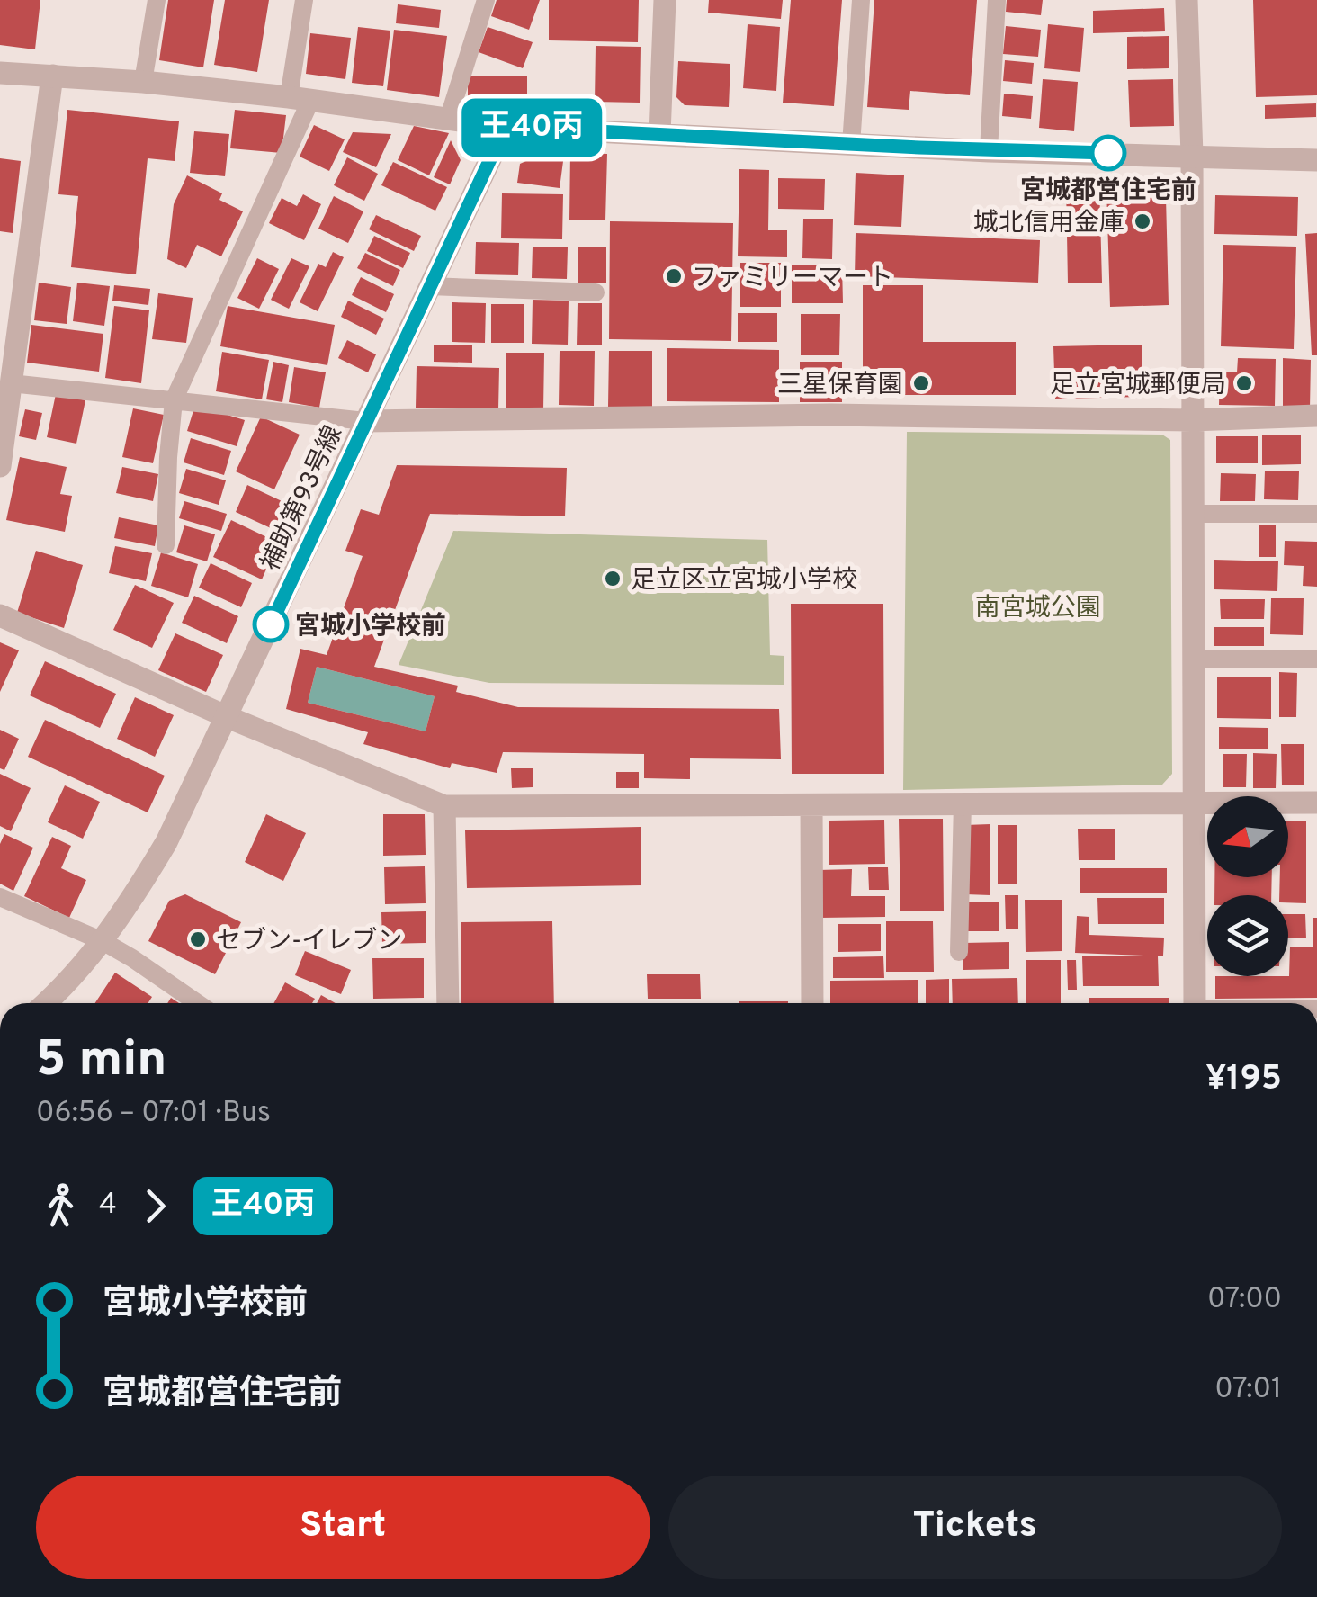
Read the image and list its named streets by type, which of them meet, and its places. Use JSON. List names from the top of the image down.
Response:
{
  "streets": {
    "street": ["補助第93号線"]
  },
  "parks": ["南宮城公園"],
  "places": [
    "宮城都営住宅前",
    "城北信用金庫",
    "ファミリーマート",
    "三星保育園",
    "足立宮城郵便局",
    "足立区立宮城小学校",
    "宮城小学校前",
    "セブン-イレブン"
  ],
  "lines": ["bus line 王40丙"],
  "north": "left",
  "page": {
    "on_map": "王40丙",
    "heading": ["5 min", "06:56 – 07:01 · Bus", "¥195"],
    "legs": ["4", "王40丙"],
    "list": [
      {
        "name": "宮城小学校前",
        "value": "07:00"
      },
      {
        "name": "宮城都営住宅前",
        "value": "07:01"
      }
    ],
    "buttons": ["Start", "Tickets"]
  }
}
